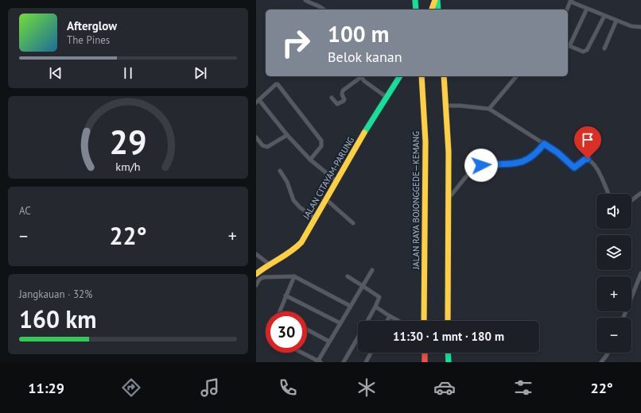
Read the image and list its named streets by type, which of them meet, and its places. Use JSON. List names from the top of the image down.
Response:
{
  "streets": {
    "main road": ["JALAN CITAYAM-PARUNG", "JALAN RAYA BOJONGGEDE—KEMANG"]
  },
  "page": {
    "turn": ["100 m", "Belok kanan"],
    "song": ["Afterglow", "The Pines"],
    "tile": [
      "AC",
      ["Jangkauan · 32%", "160 km"]
    ],
    "map_buttons": ["+", "−"],
    "heat": ["−", "22°", "+"],
    "limit": "30",
    "trip": "11:30 · 1 mnt · 180 m",
    "tabs": ["11:29", "22°"],
    "gauge": ["29", "km/h"]
  }
}
